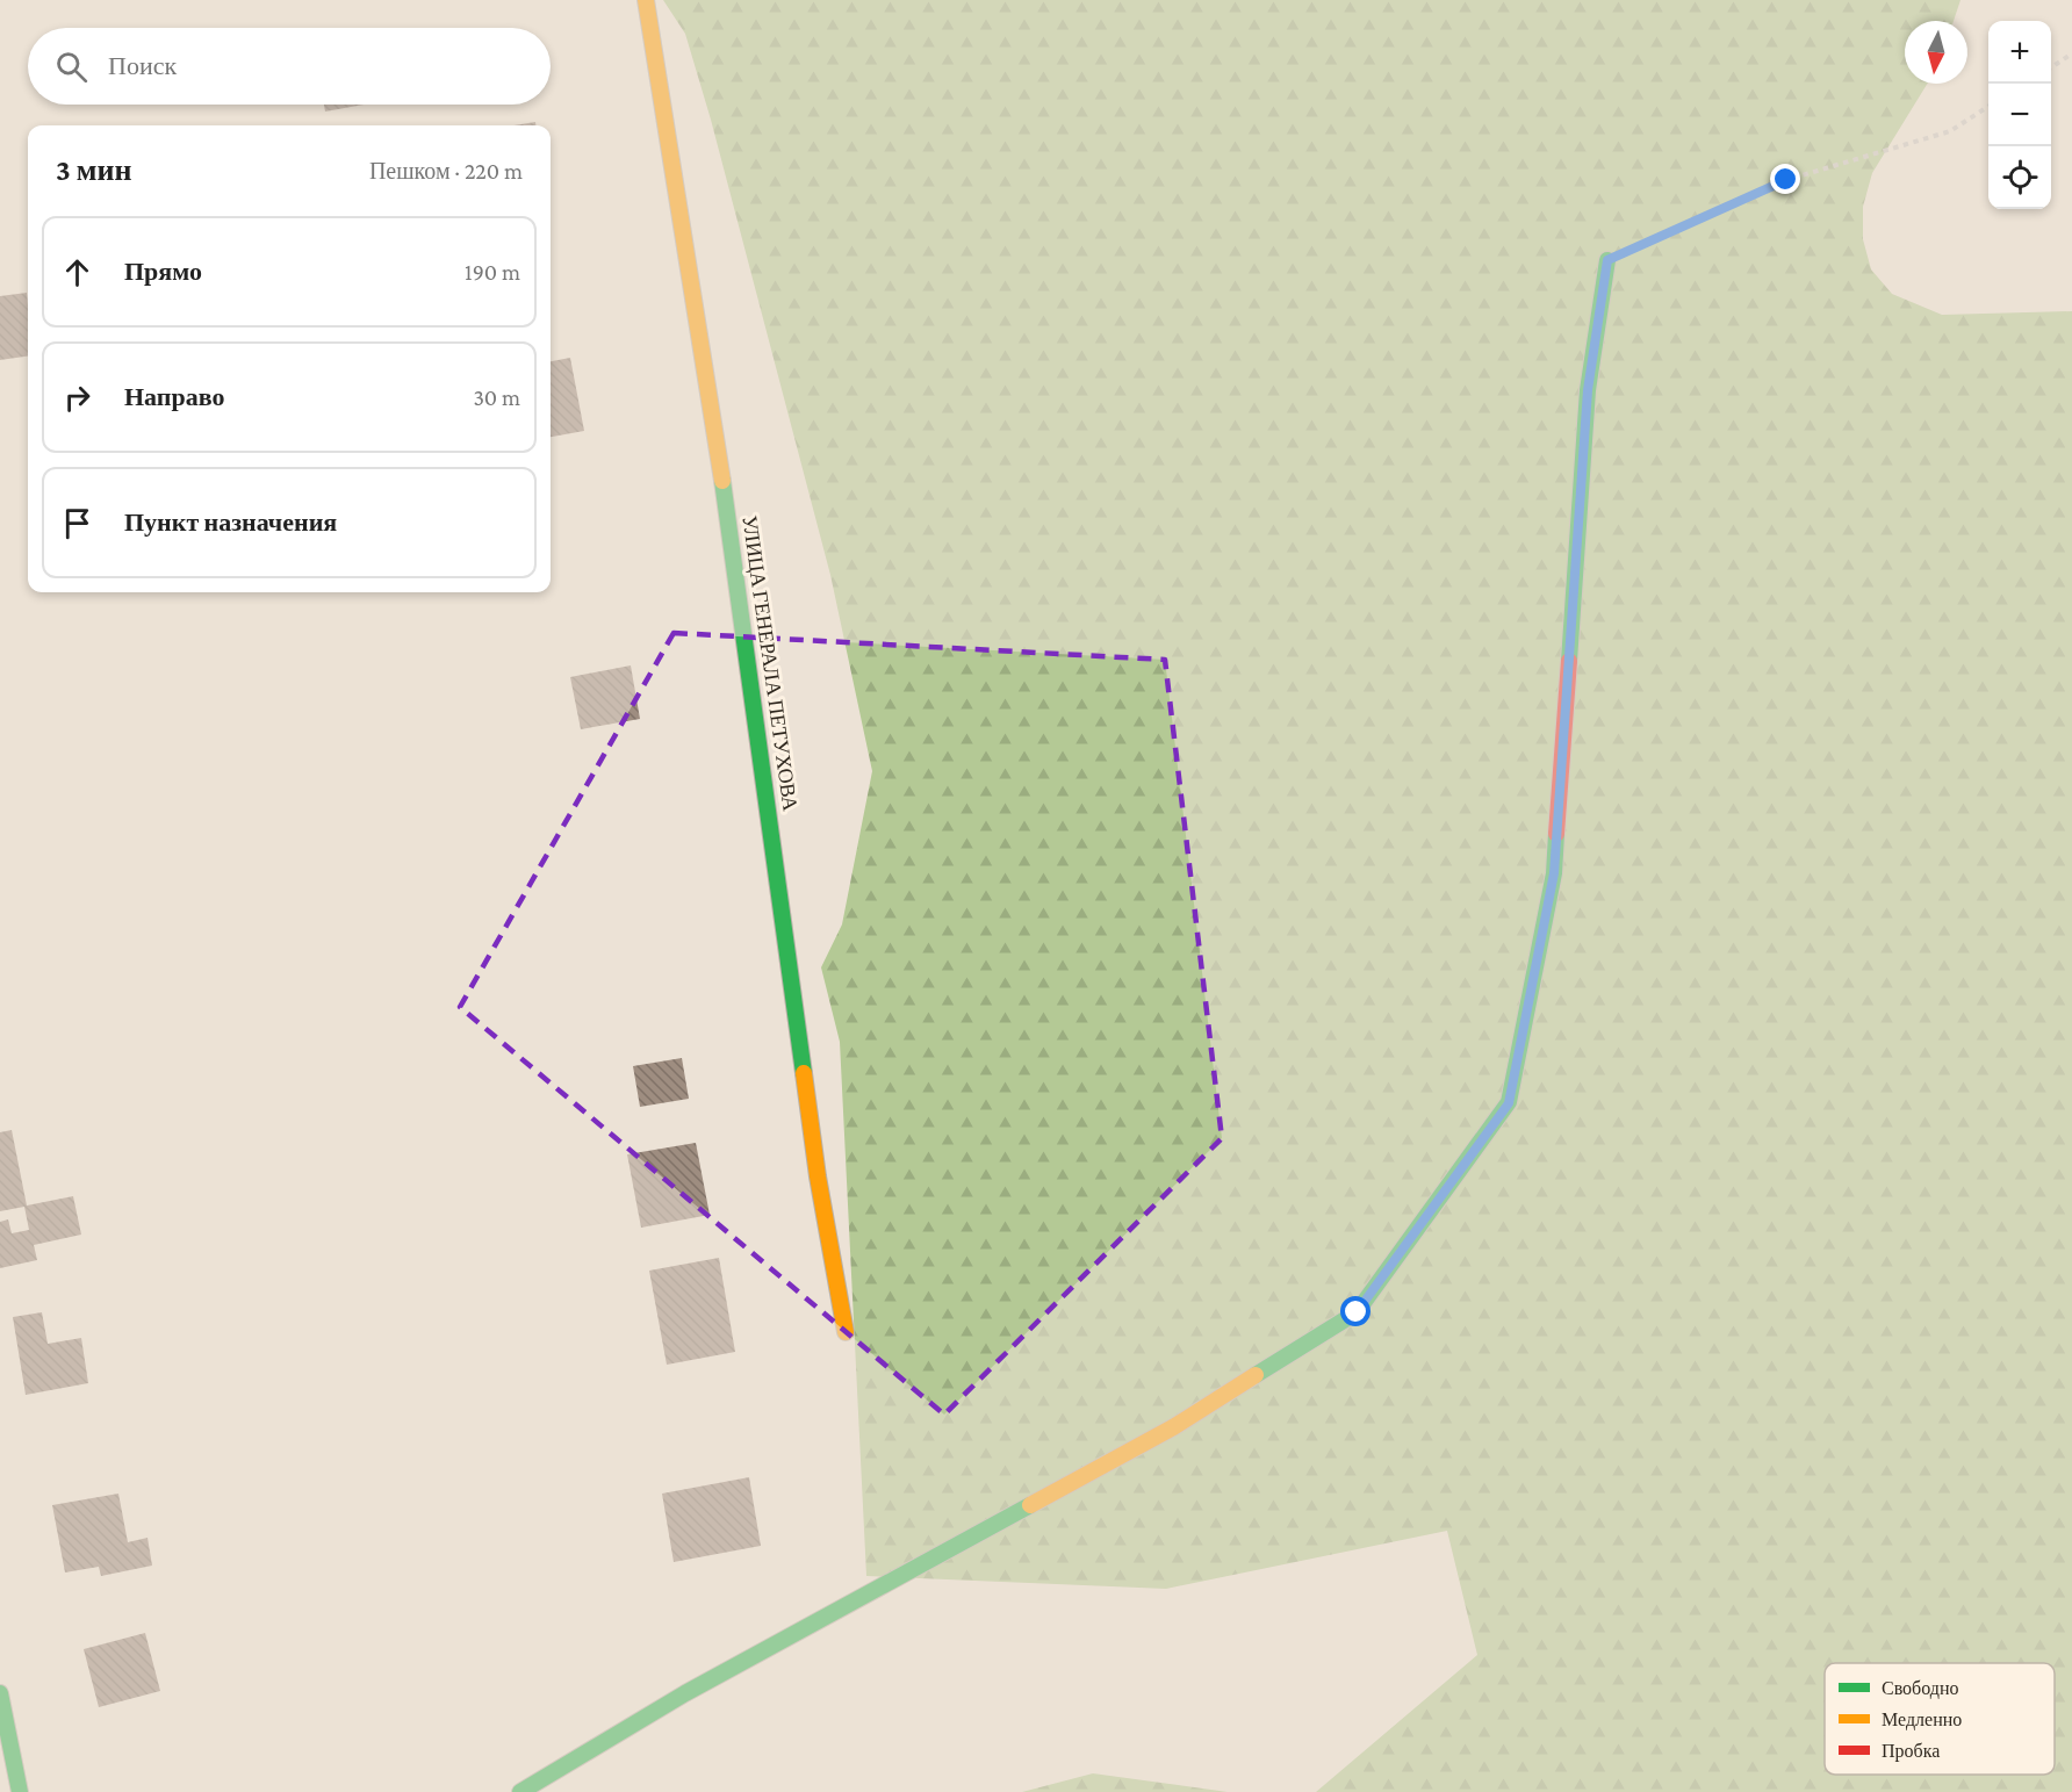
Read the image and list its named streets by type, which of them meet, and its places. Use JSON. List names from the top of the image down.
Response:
{
  "streets": {
    "street": ["УЛИЦА ГЕНЕРАЛА ПЕТУХОВА"]
  },
  "legend": ["Свободно", "Медленно", "Пробка"],
  "north": "bottom",
  "page": {
    "map_buttons": ["+", "−"],
    "search": "Поиск",
    "heading": ["3 мин", "Пешком · 220 m"],
    "list": [
      ["Прямо", "190 m"],
      ["Направо", "30 m"],
      "Пункт назначения"
    ]
  }
}
